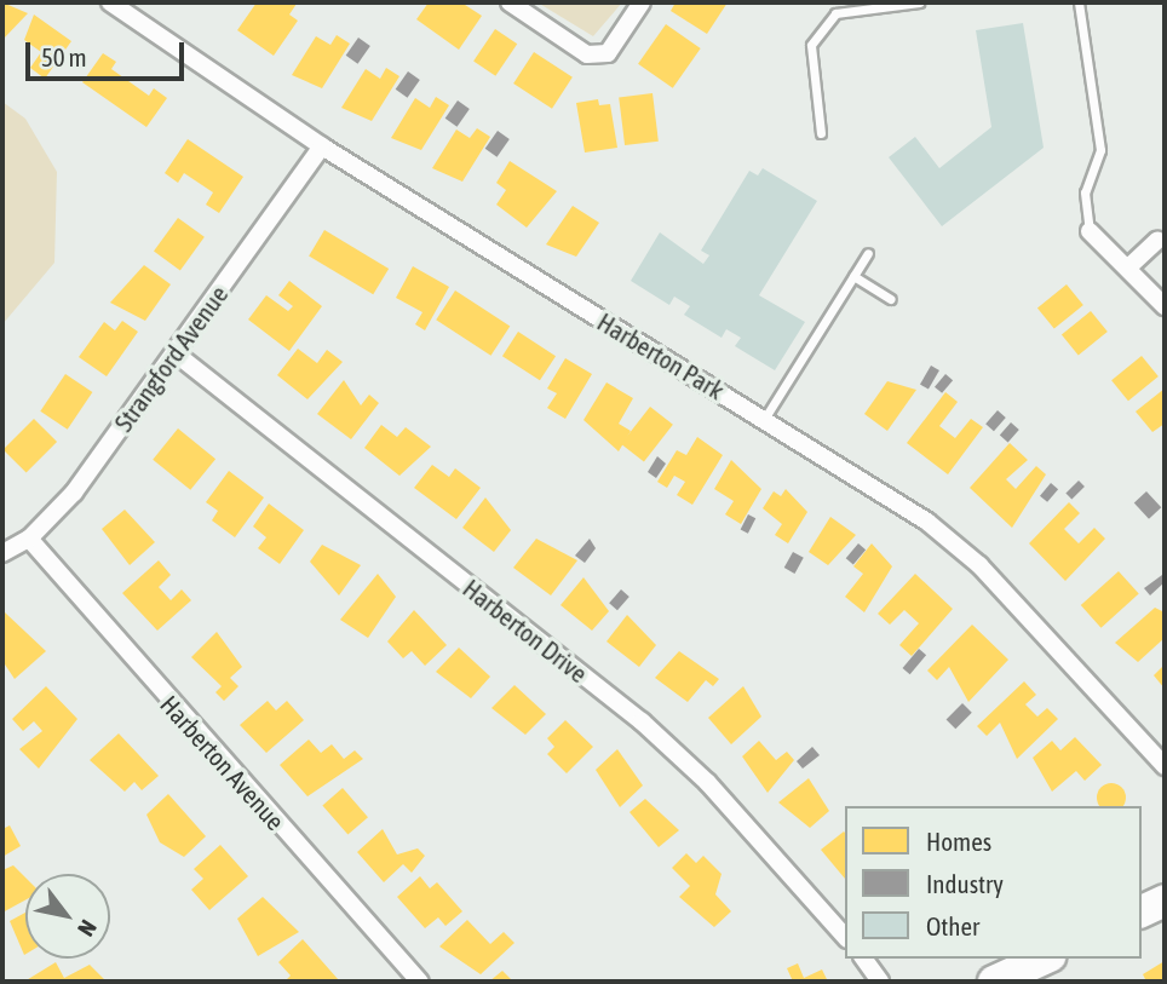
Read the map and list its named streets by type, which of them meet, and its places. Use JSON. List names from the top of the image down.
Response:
{
  "streets": {
    "street": [
      "Harberton Park",
      "Strangford Avenue",
      "Harberton Drive",
      "Harberton Avenue"
    ]
  },
  "crossings": [
    ["Harberton Park", "Strangford Avenue"],
    ["Strangford Avenue", "Harberton Drive"],
    ["Strangford Avenue", "Harberton Avenue"]
  ],
  "legend": ["Homes", "Industry", "Other"],
  "scale_bar": "50 m",
  "north": "bottom right"
}
